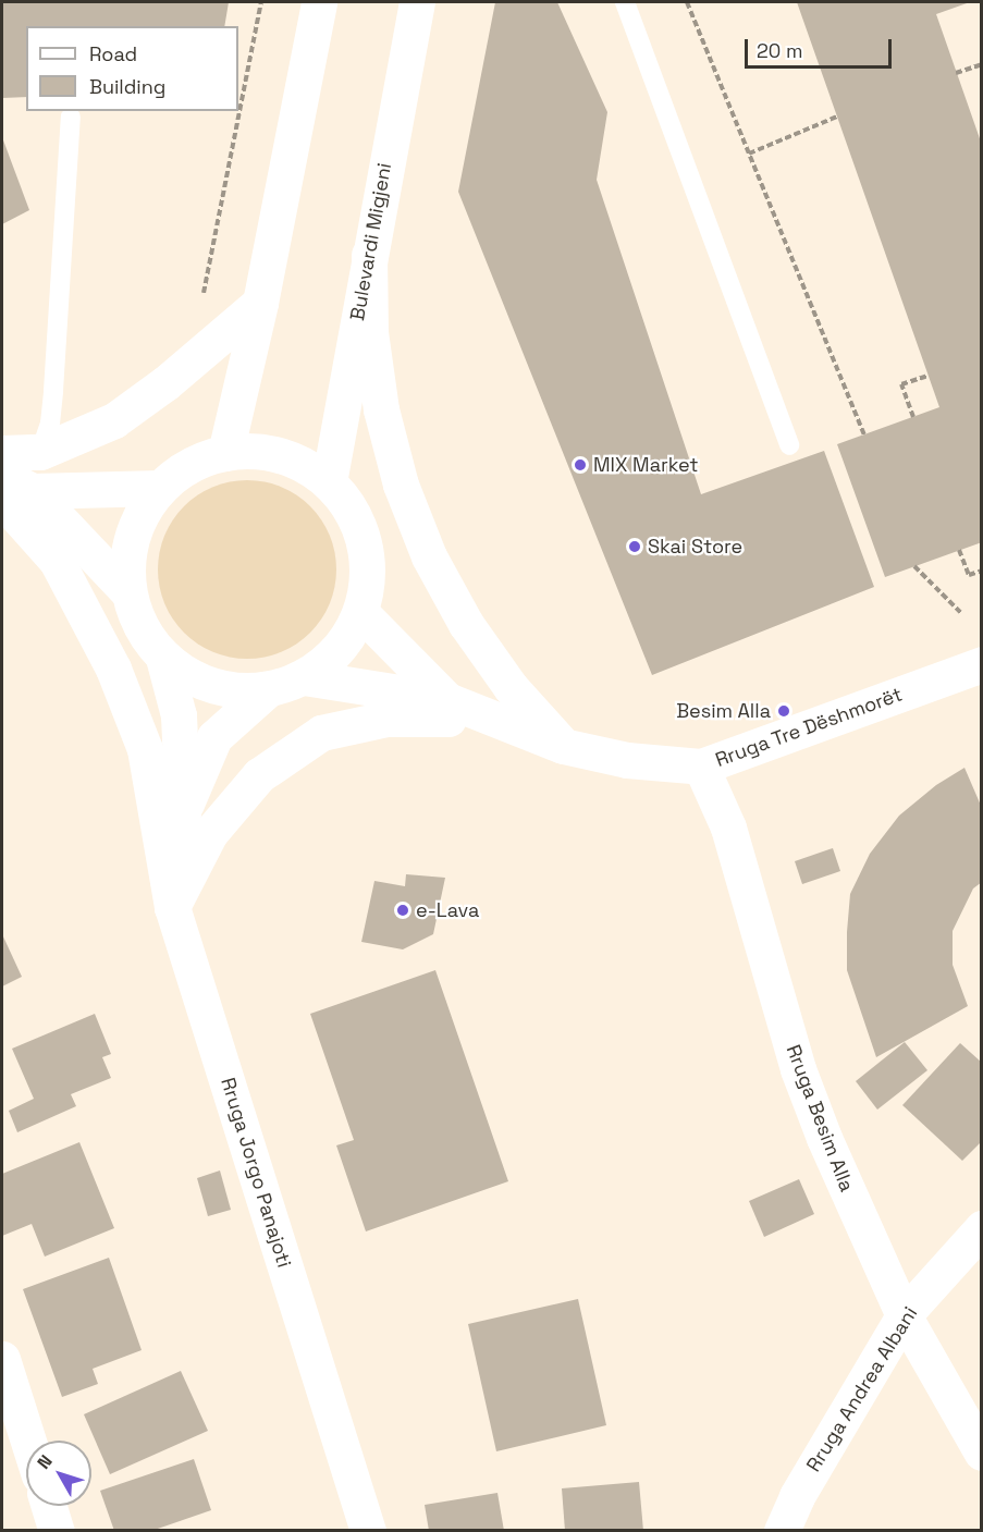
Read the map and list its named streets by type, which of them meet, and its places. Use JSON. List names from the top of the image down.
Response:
{
  "streets": {
    "main road": [
      "Bulevardi Migjeni",
      "Rruga Tre Dëshmorët",
      "Rruga Besim Alla",
      "Rruga Jorgo Panajoti",
      "Rruga Andrea Albani"
    ]
  },
  "crossings": [
    ["Rruga Tre Dëshmorët", "Rruga Besim Alla"],
    ["Rruga Besim Alla", "Rruga Andrea Albani"]
  ],
  "places": [
    "MIX Market",
    "Skai Store",
    "Besim Alla",
    "e-Lava"
  ],
  "legend": ["Road", "Building"],
  "scale_bar": "20 m",
  "north": "top left"
}
